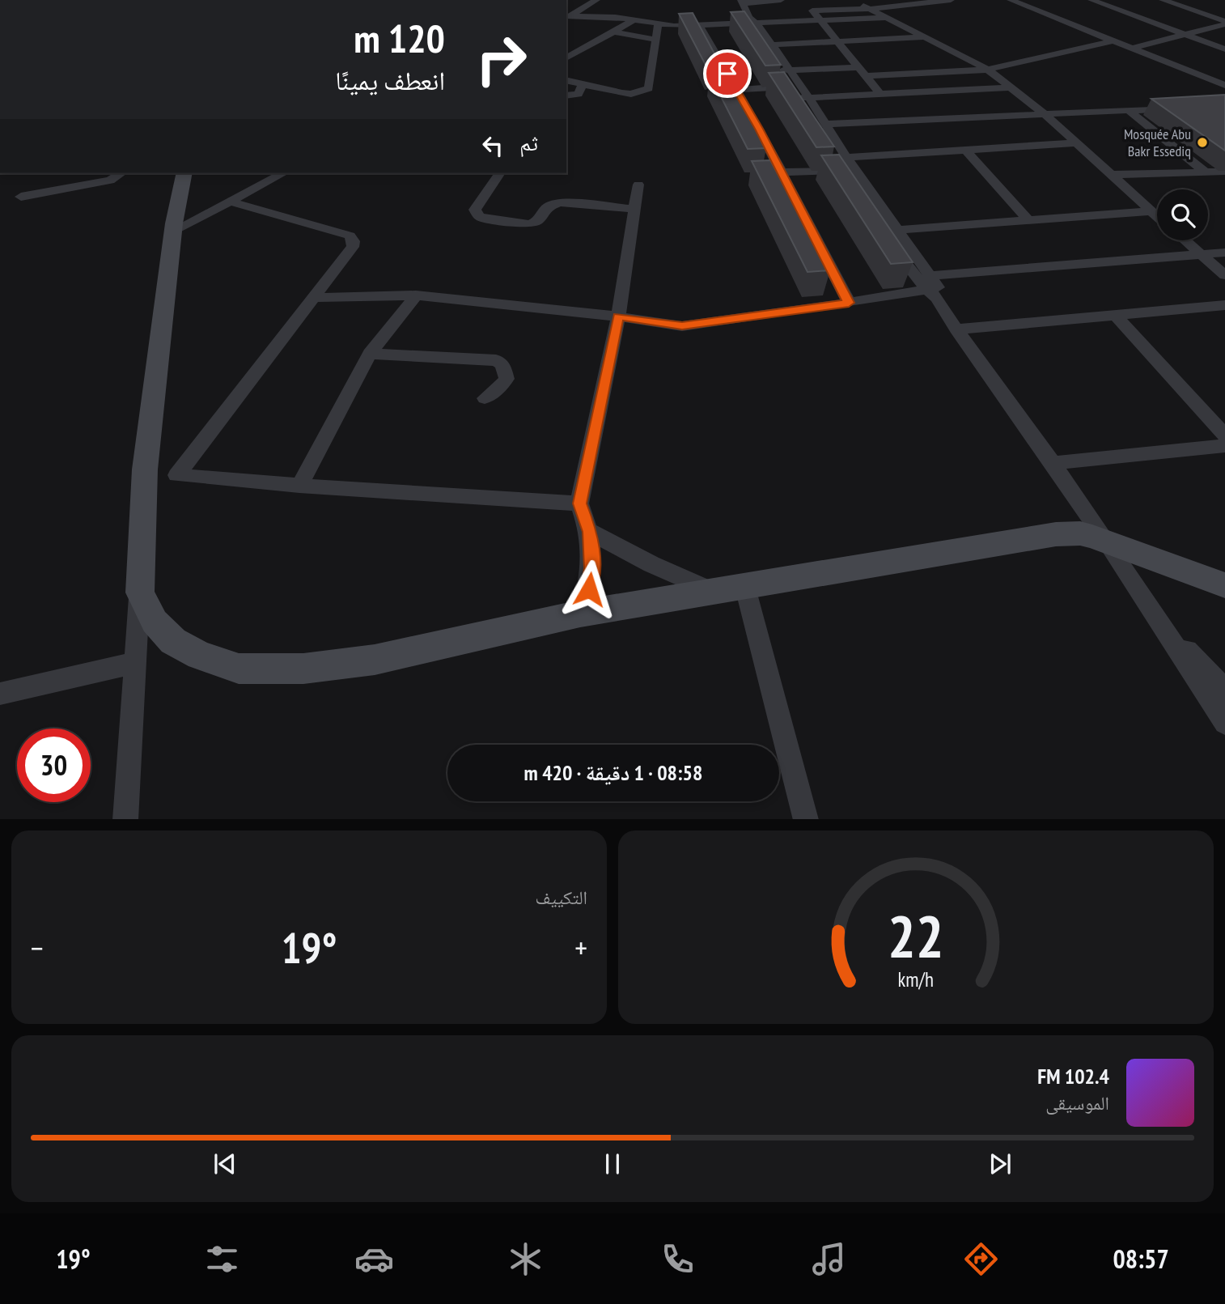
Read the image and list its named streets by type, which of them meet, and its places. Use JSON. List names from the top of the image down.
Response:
{
  "places": ["Mosquée Abu Bakr Essediq"],
  "page": {
    "turn": ["120 m", "انعطف يمينًا"],
    "then": "ثم",
    "limit": "30",
    "trip": "08:58 · 1 دقيقة · 420 m",
    "tile": "التكييف",
    "heat": ["−", "19°", "+"],
    "song": ["102.4 FM", "الموسيقى"],
    "tabs": ["08:57", "19°"],
    "gauge": ["22", "km/h"]
  }
}
